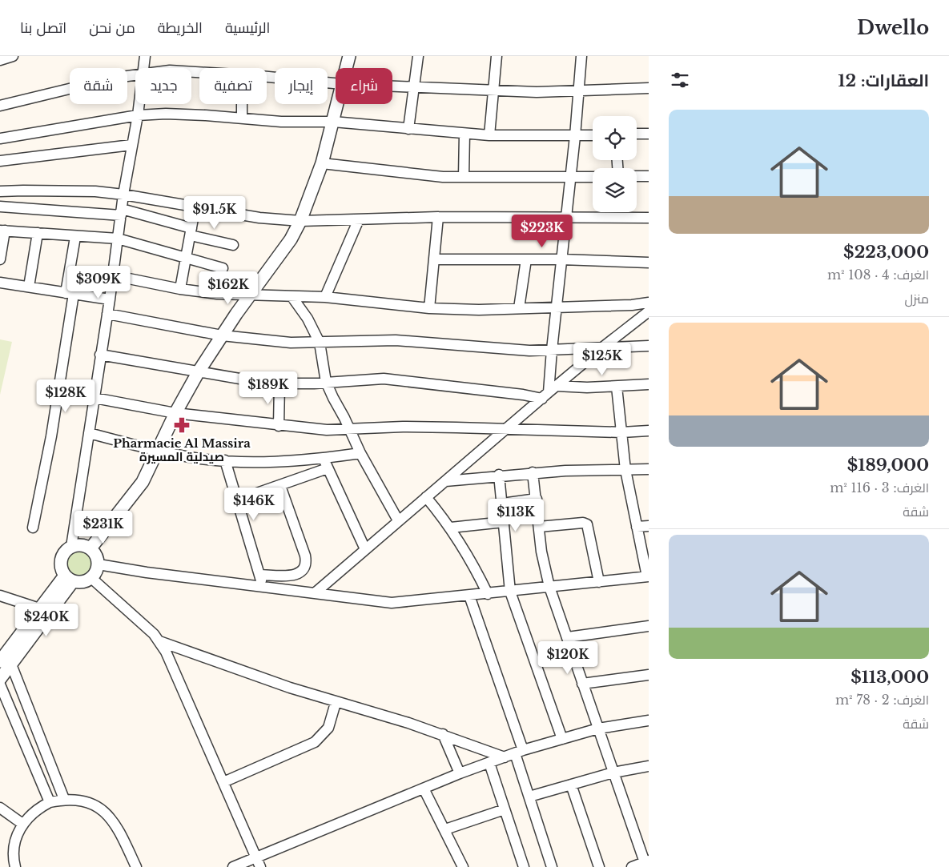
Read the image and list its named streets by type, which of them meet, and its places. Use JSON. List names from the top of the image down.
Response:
{
  "places": {
    "pharmacy": ["Pharmacie Al Massira صيدلية المسيرة"]
  },
  "page": {
    "header": "Dwello",
    "nav": [
      "الرئيسية",
      "الخريطة",
      "من نحن",
      "اتصل بنا"
    ],
    "heading": "العقارات: 12",
    "chip": [
      "شراء",
      "إيجار",
      "تصفية",
      "جديد",
      "شقة"
    ],
    "list": [
      {
        "name": "$223,000",
        "note": "الغرف: 4 · 108 m² · منزل"
      },
      {
        "name": "$189,000",
        "note": "الغرف: 3 · 116 m² · شقة"
      },
      {
        "name": "$113,000",
        "note": "الغرف: 2 · 78 m² · شقة"
      }
    ],
    "price": [
      "$91.5K",
      "$223K",
      "$309K",
      "$162K",
      "$125K",
      "$189K",
      "$128K",
      "$146K",
      "$113K",
      "$231K",
      "$240K",
      "$120K"
    ]
  }
}
